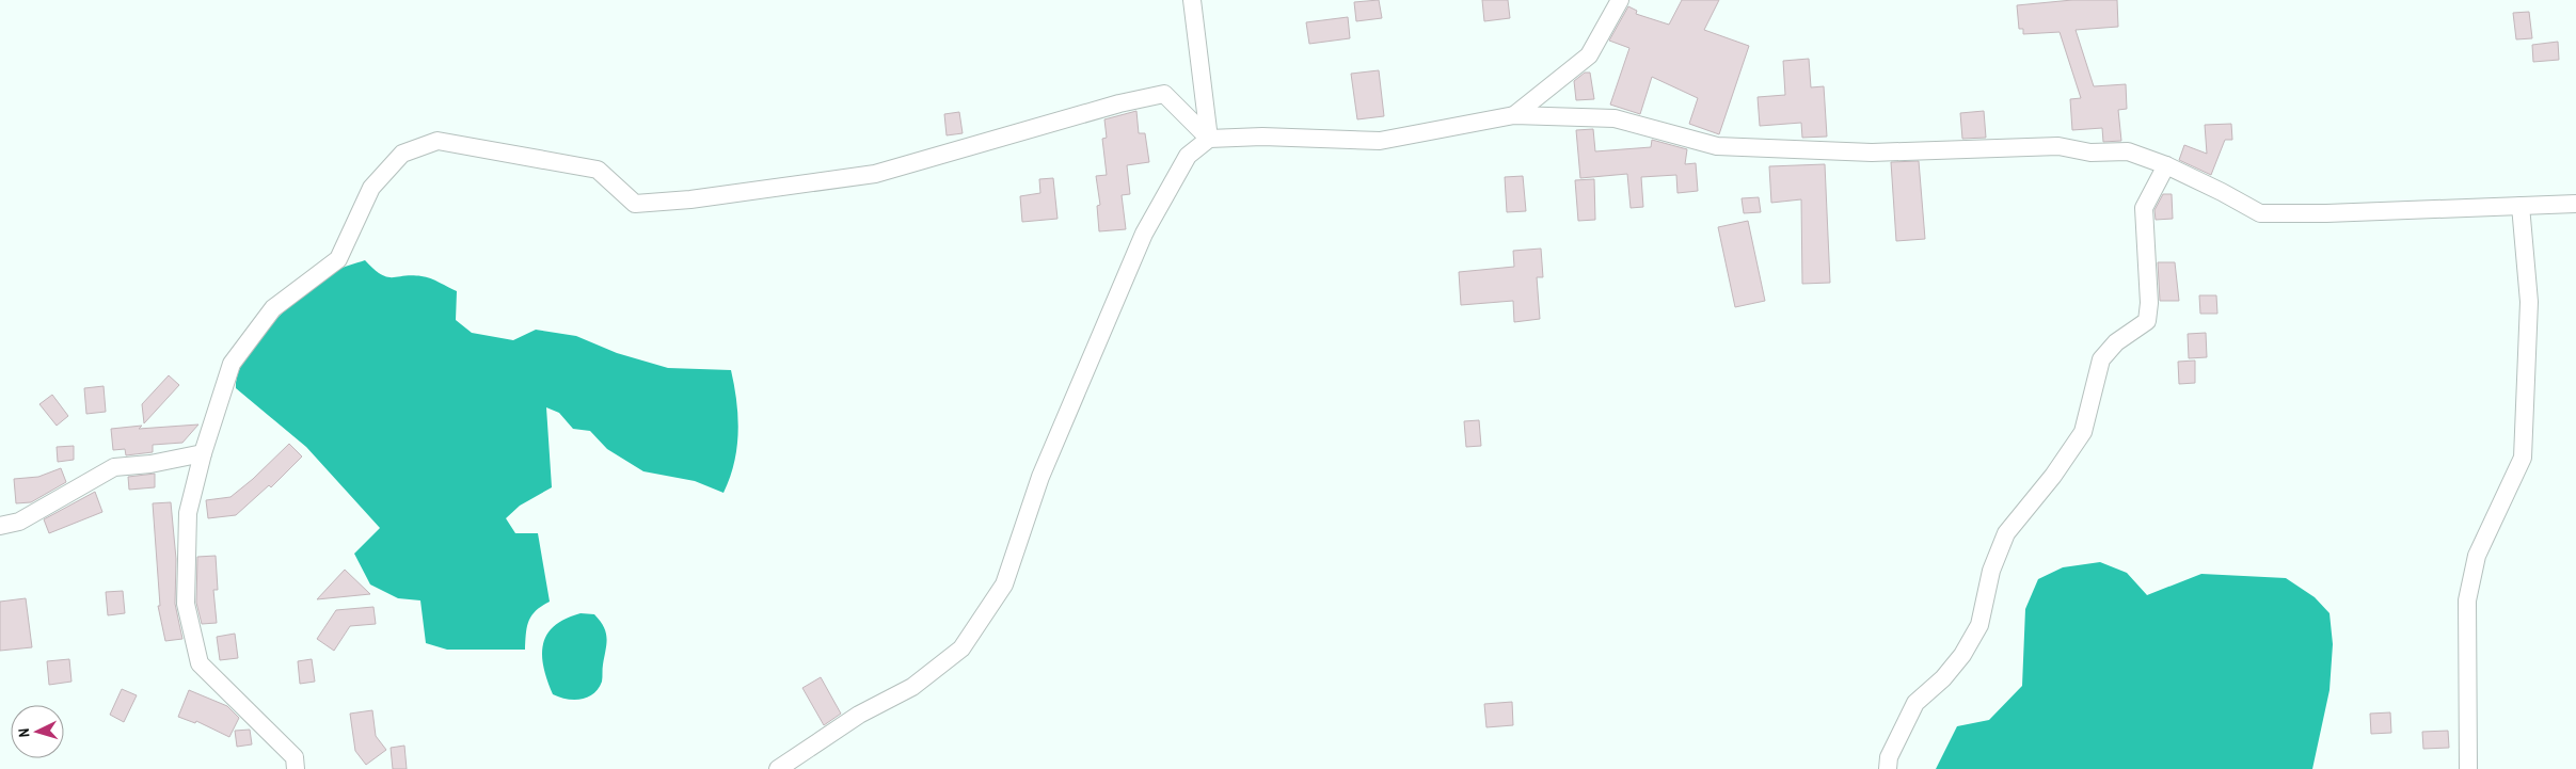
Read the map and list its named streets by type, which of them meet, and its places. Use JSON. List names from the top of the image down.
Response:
{
  "north": "left"
}
